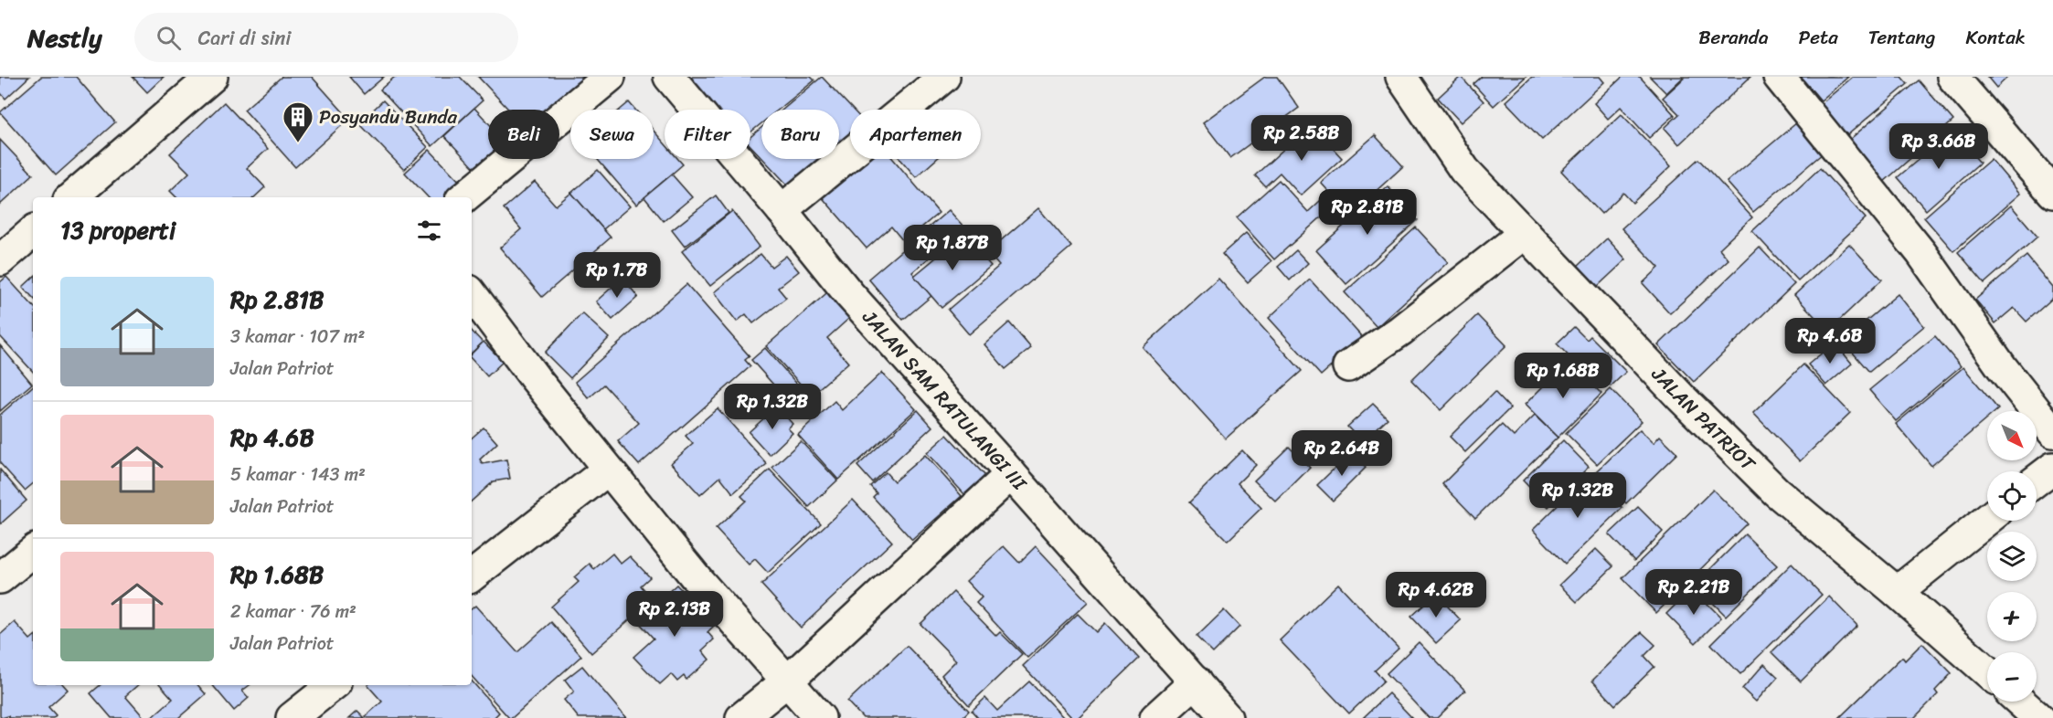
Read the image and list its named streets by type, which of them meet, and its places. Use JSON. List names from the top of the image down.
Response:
{
  "streets": {
    "street": ["JALAN SAM RATULANGI III", "JALAN PATRIOT"]
  },
  "places": {
    "building": ["Posyandu Bunda"]
  },
  "north": "bottom right",
  "page": {
    "header": "Nestly",
    "search": "Cari di sini",
    "nav": [
      "Beranda",
      "Peta",
      "Tentang",
      "Kontak"
    ],
    "chip": [
      "Beli",
      "Sewa",
      "Filter",
      "Baru",
      "Apartemen"
    ],
    "price": [
      "Rp 2.58B",
      "Rp 3.66B",
      "Rp 2.81B",
      "Rp 1.87B",
      "Rp 1.7B",
      "Rp 4.6B",
      "Rp 1.68B",
      "Rp 1.32B",
      "Rp 2.64B",
      "Rp 1.32B",
      "Rp 2.21B",
      "Rp 4.62B",
      "Rp 2.13B"
    ],
    "heading": "13 properti",
    "list": [
      {
        "name": "Rp 2.81B",
        "note": "3 kamar · 107 m² · Jalan Patriot"
      },
      {
        "name": "Rp 4.6B",
        "note": "5 kamar · 143 m² · Jalan Patriot"
      },
      {
        "name": "Rp 1.68B",
        "note": "2 kamar · 76 m² · Jalan Patriot"
      }
    ],
    "map_buttons": ["+", "−"]
  }
}
